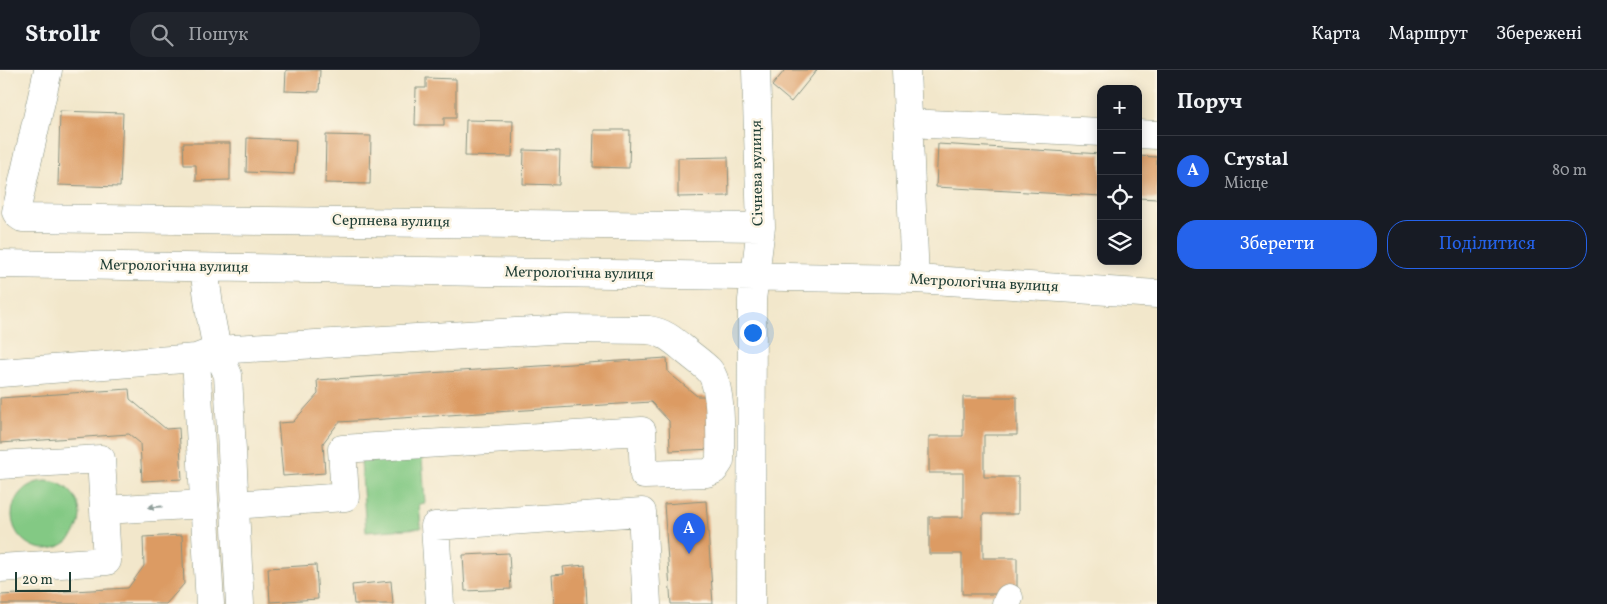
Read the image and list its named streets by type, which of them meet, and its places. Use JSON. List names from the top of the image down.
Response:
{
  "streets": {
    "street": ["Січнева вулиця", "Серпнева вулиця", "Метрологічна вулиця"]
  },
  "crossings": [
    ["Січнева вулиця", "Серпнева вулиця"],
    ["Січнева вулиця", "Метрологічна вулиця"]
  ],
  "scale_bar": "20 m",
  "page": {
    "header": "Strollr",
    "search": "Пошук",
    "nav": ["Карта", "Маршрут", "Збережені"],
    "heading": "Поруч",
    "map_buttons": ["+", "−"],
    "list": [
      {
        "mark": "A",
        "name": "Crystal",
        "note": "Місце",
        "value": "80 m"
      }
    ],
    "buttons": ["Зберегти", "Поділитися"],
    "pins": "A",
    "scale": "20 m"
  }
}
